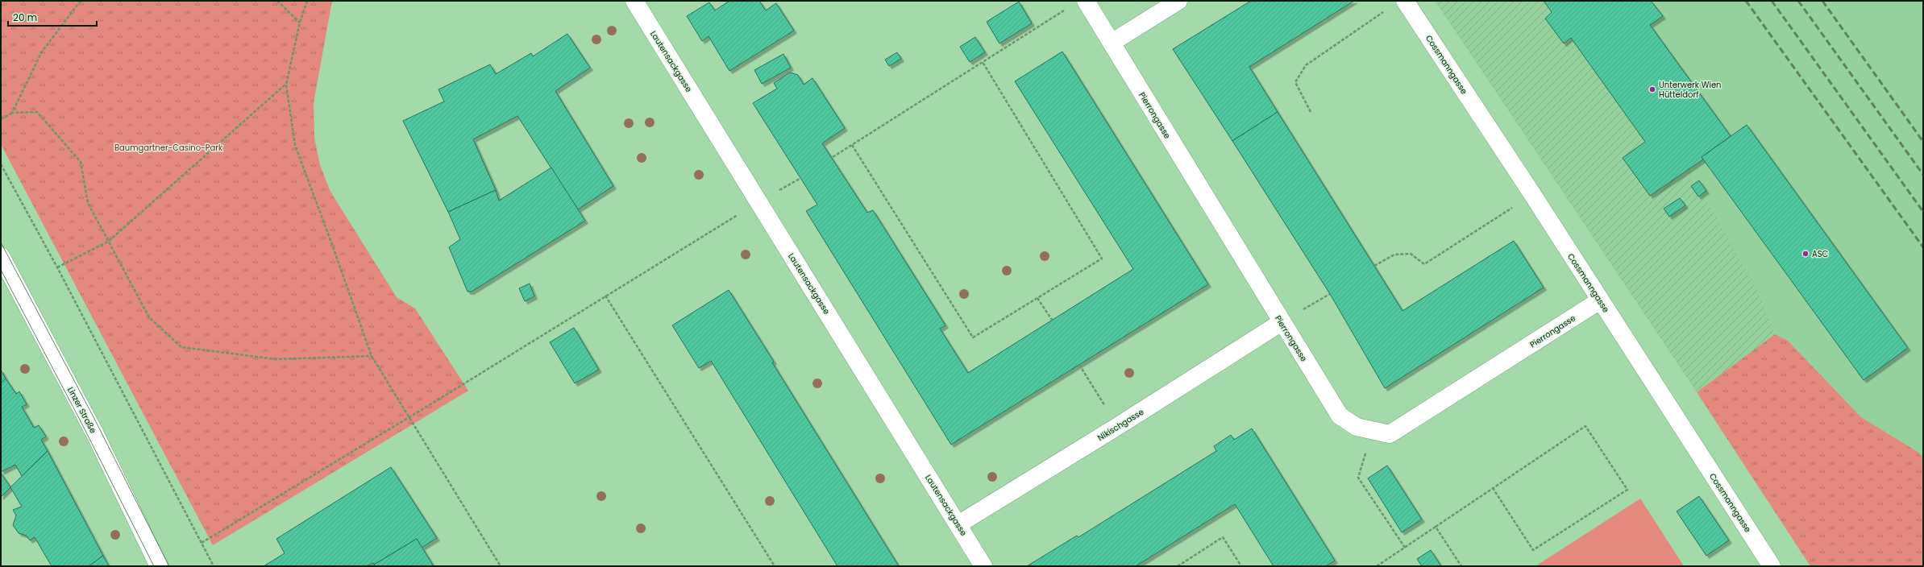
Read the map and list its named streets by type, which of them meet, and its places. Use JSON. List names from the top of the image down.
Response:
{
  "streets": {
    "street": [
      "Lautensackgasse",
      "Cossmanngasse",
      "Pierrongasse",
      "Linzer Straße",
      "Nikischgasse"
    ]
  },
  "crossings": [
    ["Lautensackgasse", "Nikischgasse"],
    ["Cossmanngasse", "Pierrongasse"],
    ["Pierrongasse", "Nikischgasse"]
  ],
  "parks": ["Baumgartner-Casino-Park"],
  "places": ["Unterwerk Wien Hütteldorf", "ASC"],
  "scale_bar": "20 m"
}
